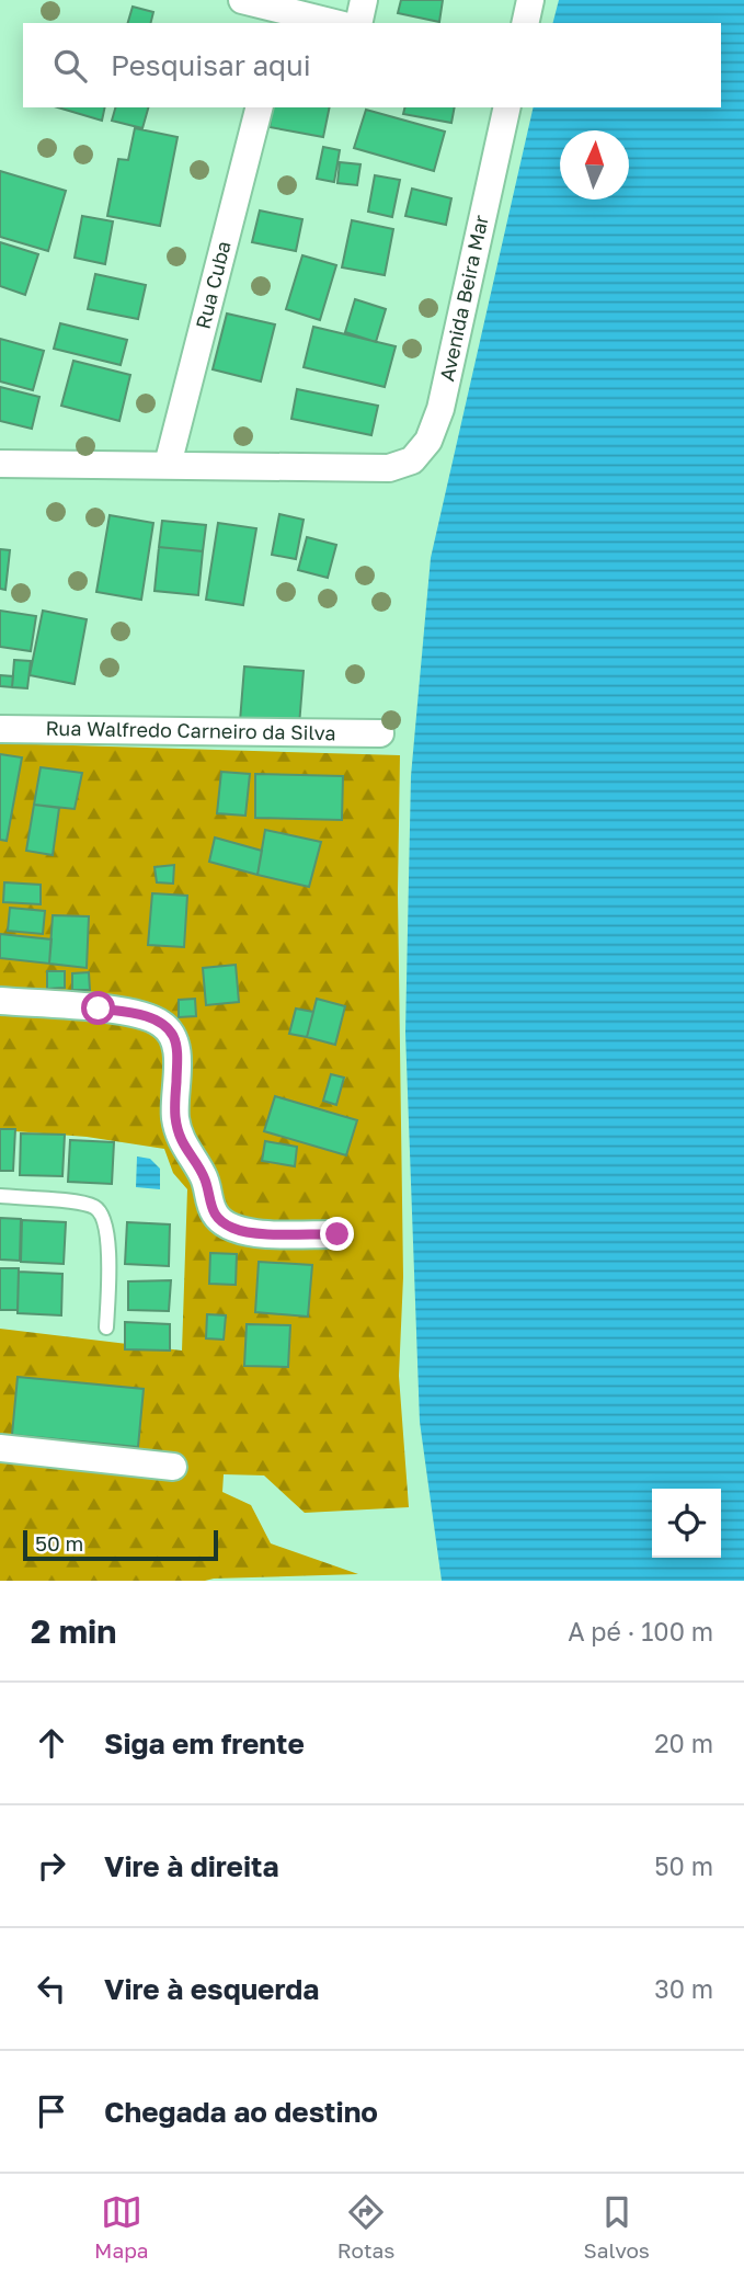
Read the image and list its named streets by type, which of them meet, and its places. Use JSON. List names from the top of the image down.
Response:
{
  "streets": {
    "street": ["Rua Cuba", "Avenida Beira Mar", "Rua Walfredo Carneiro da Silva"]
  },
  "crossings": [
    ["Rua Cuba", "Avenida Beira Mar"]
  ],
  "scale_bar": "50 m",
  "north": "top",
  "page": {
    "search": "Pesquisar aqui",
    "scale": "50 m",
    "heading": ["2 min", "A pé · 100 m"],
    "list": [
      ["Siga em frente", "20 m"],
      ["Vire à direita", "50 m"],
      ["Vire à esquerda", "30 m"],
      "Chegada ao destino"
    ],
    "nav": ["Mapa", "Rotas", "Salvos"]
  }
}
